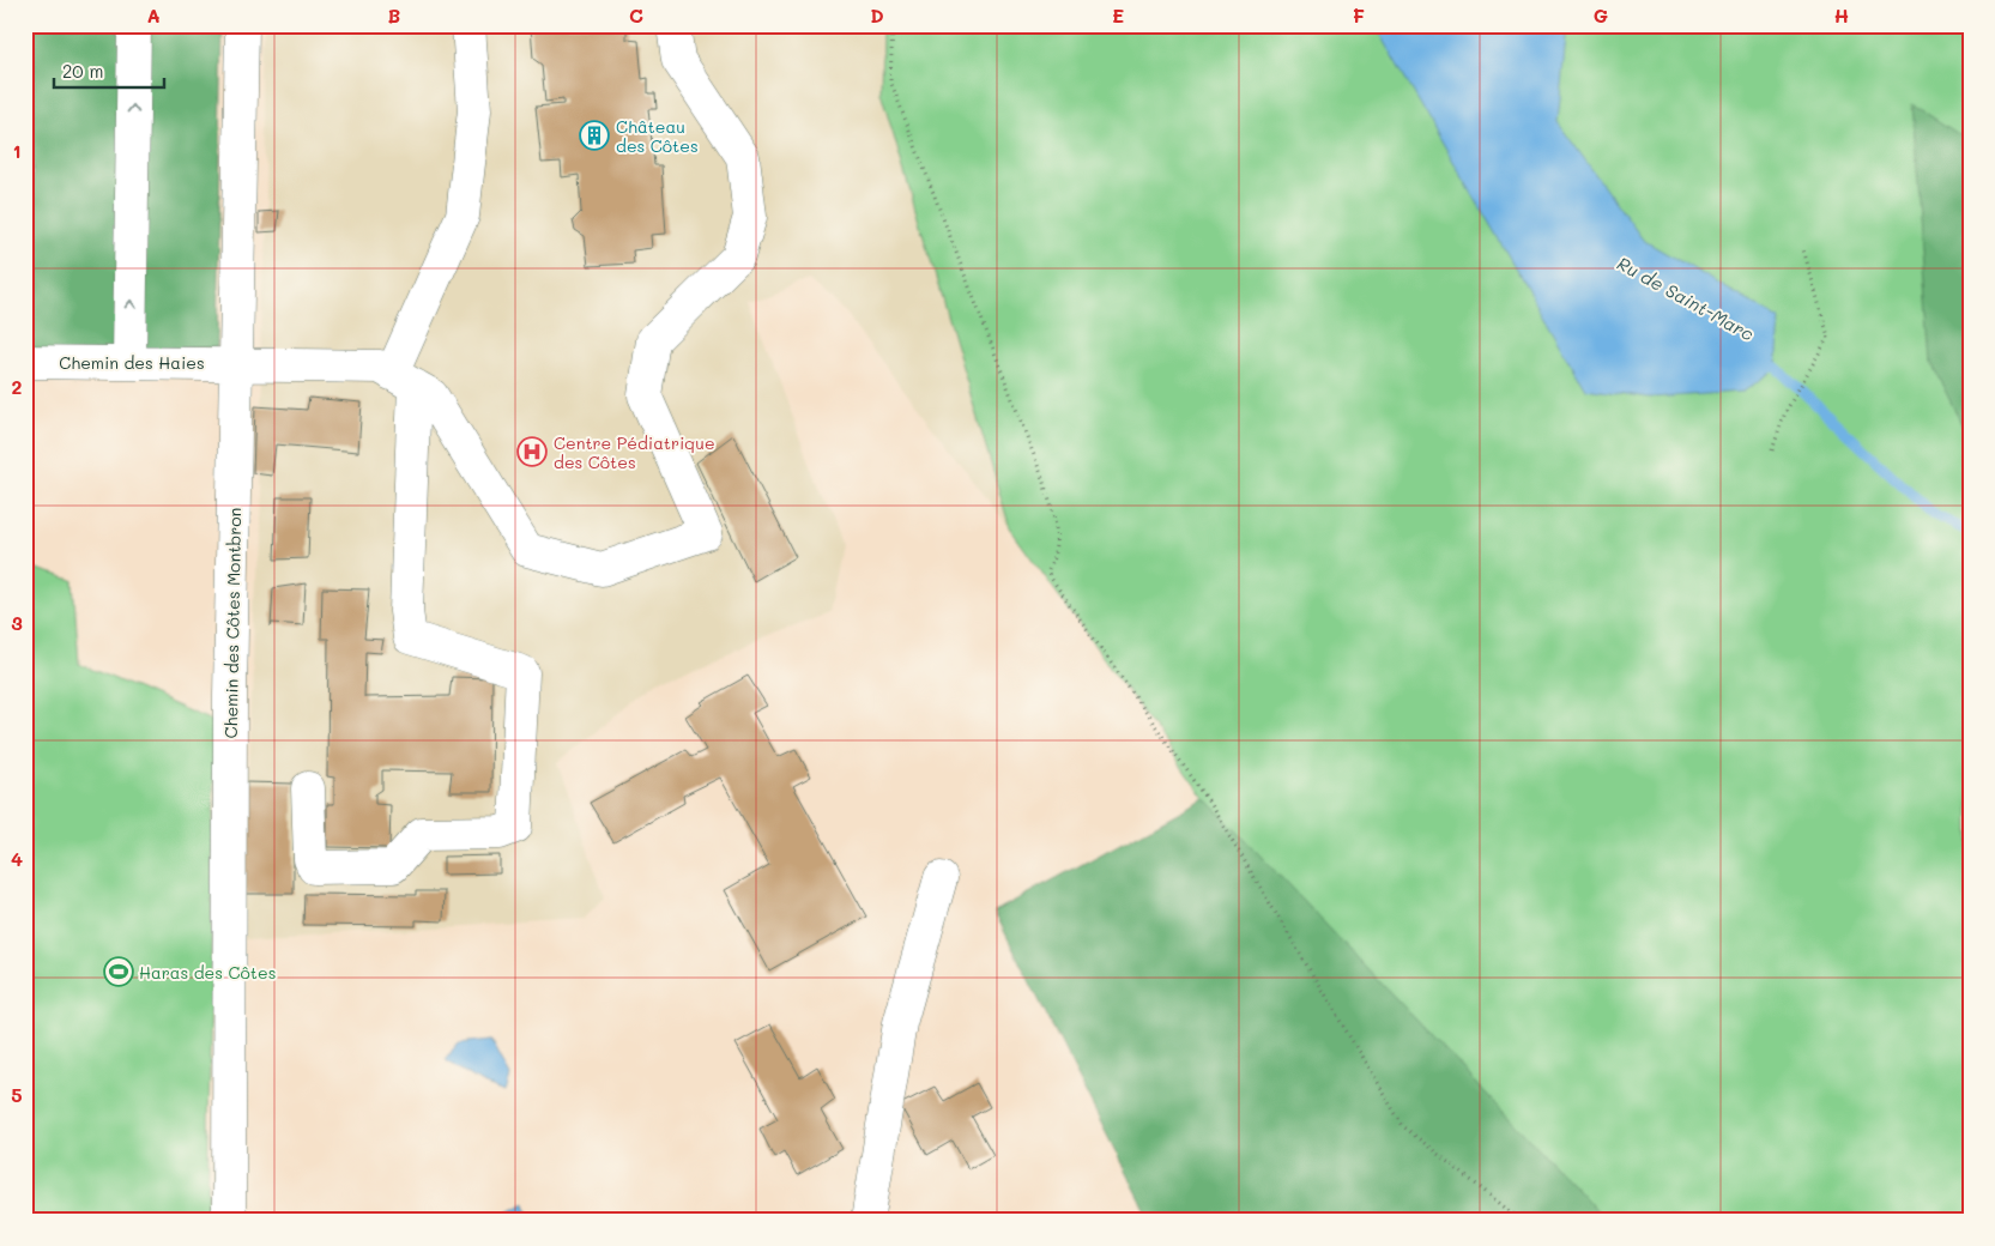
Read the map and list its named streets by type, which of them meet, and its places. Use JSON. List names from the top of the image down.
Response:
{
  "streets": {
    "street": ["Chemin des Haies", "Chemin des Côtes Montbron"]
  },
  "crossings": [
    ["Chemin des Haies", "Chemin des Côtes Montbron"]
  ],
  "water": ["Ru de Saint-Marc"],
  "places": {
    "building": ["Château des Côtes"],
    "hospital": ["Centre Pédiatrique des Côtes"],
    "sports": ["Haras des Côtes"]
  },
  "scale_bar": "20 m",
  "grid": {
    "columns": [
      "A",
      "B",
      "C",
      "D",
      "E",
      "F",
      "G",
      "H"
    ],
    "rows": [
      "1",
      "2",
      "3",
      "4",
      "5"
    ]
  }
}
